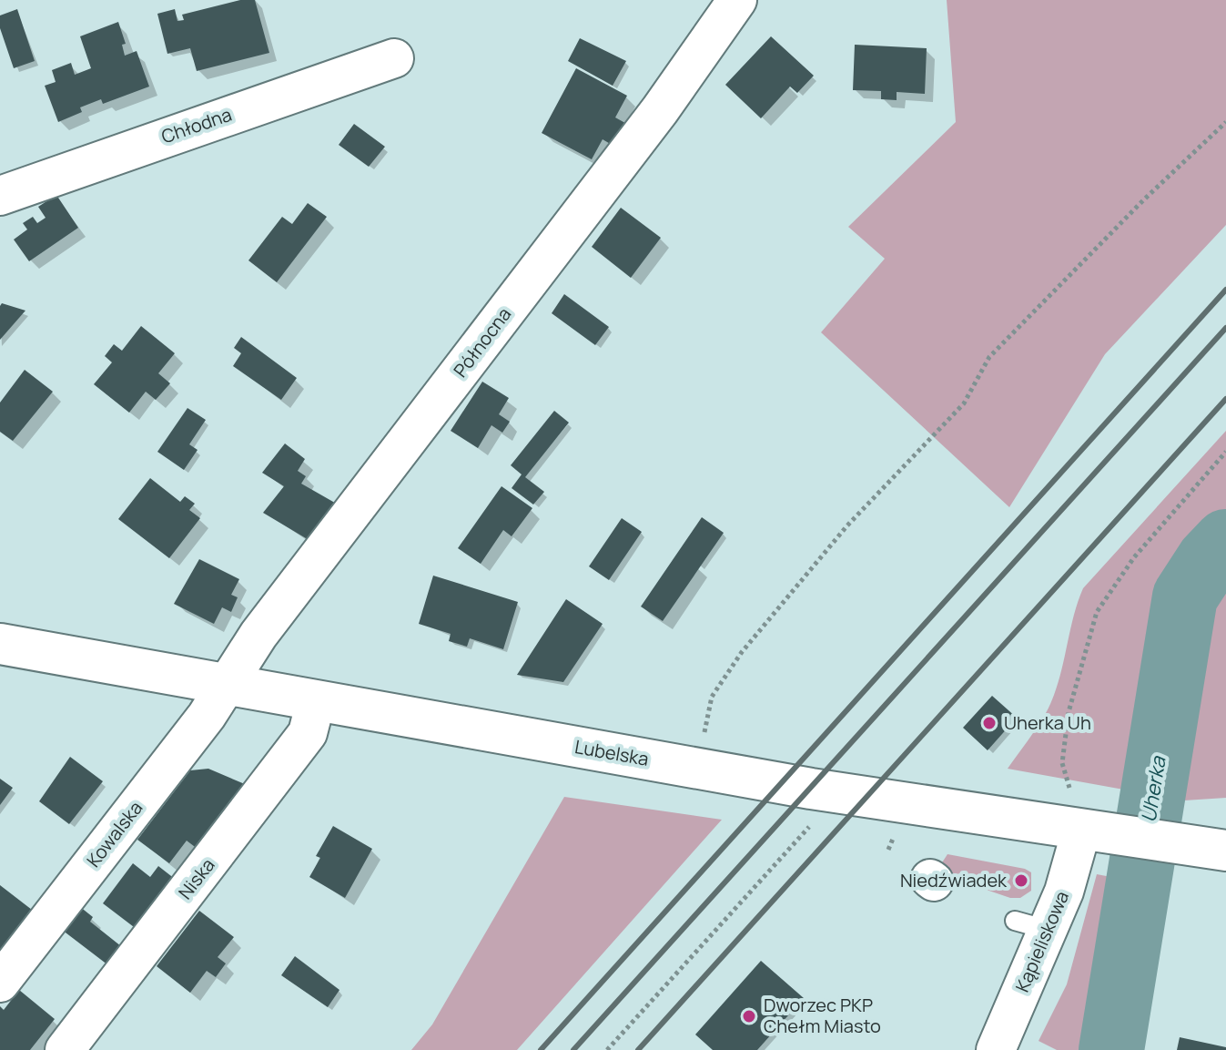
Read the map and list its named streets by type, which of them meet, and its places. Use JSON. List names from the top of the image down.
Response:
{
  "streets": {
    "main road": ["Lubelska"],
    "street": [
      "Chłodna",
      "Północna",
      "Kowalska",
      "Niska",
      "Kąpieliskowa"
    ]
  },
  "crossings": [
    ["Północna", "Lubelska"],
    ["Północna", "Kowalska"],
    ["Lubelska", "Kowalska"],
    ["Lubelska", "Niska"],
    ["Lubelska", "Kąpieliskowa"]
  ],
  "water": ["Uherka"],
  "places": ["Uherka Uh", "Niedźwiadek", "Dworzec PKP Chełm Miasto"]
}
